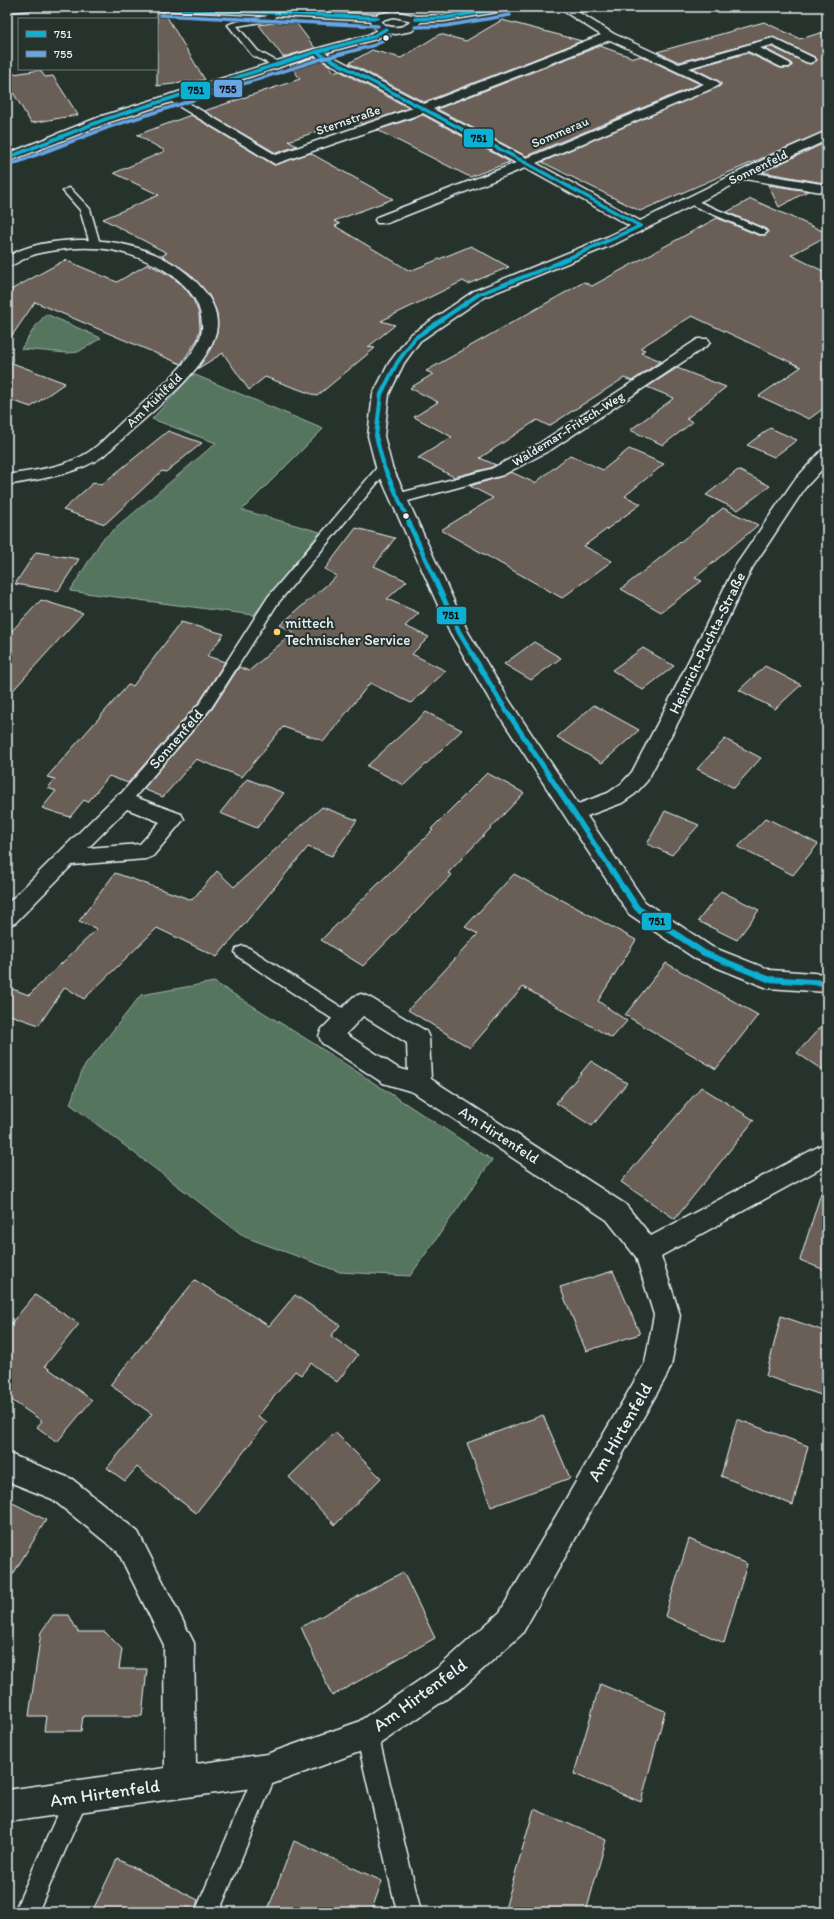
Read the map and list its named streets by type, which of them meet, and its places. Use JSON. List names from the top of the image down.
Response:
{
  "streets": {
    "street": [
      "Sternstraße",
      "Sommerau",
      "Sonnenfeld",
      "Am Mühlfeld",
      "Waldemar-Fritsch-Weg",
      "Heinrich-Puchta-Straße",
      "Am Hirtenfeld"
    ]
  },
  "crossings": [
    ["Sternstraße", "Sommerau"],
    ["Sonnenfeld", "Waldemar-Fritsch-Weg"],
    ["Sonnenfeld", "Heinrich-Puchta-Straße"]
  ],
  "places": ["mittech Technischer Service"],
  "lines": ["transit line 751", "transit line 755"],
  "legend": ["751", "755"]
}
